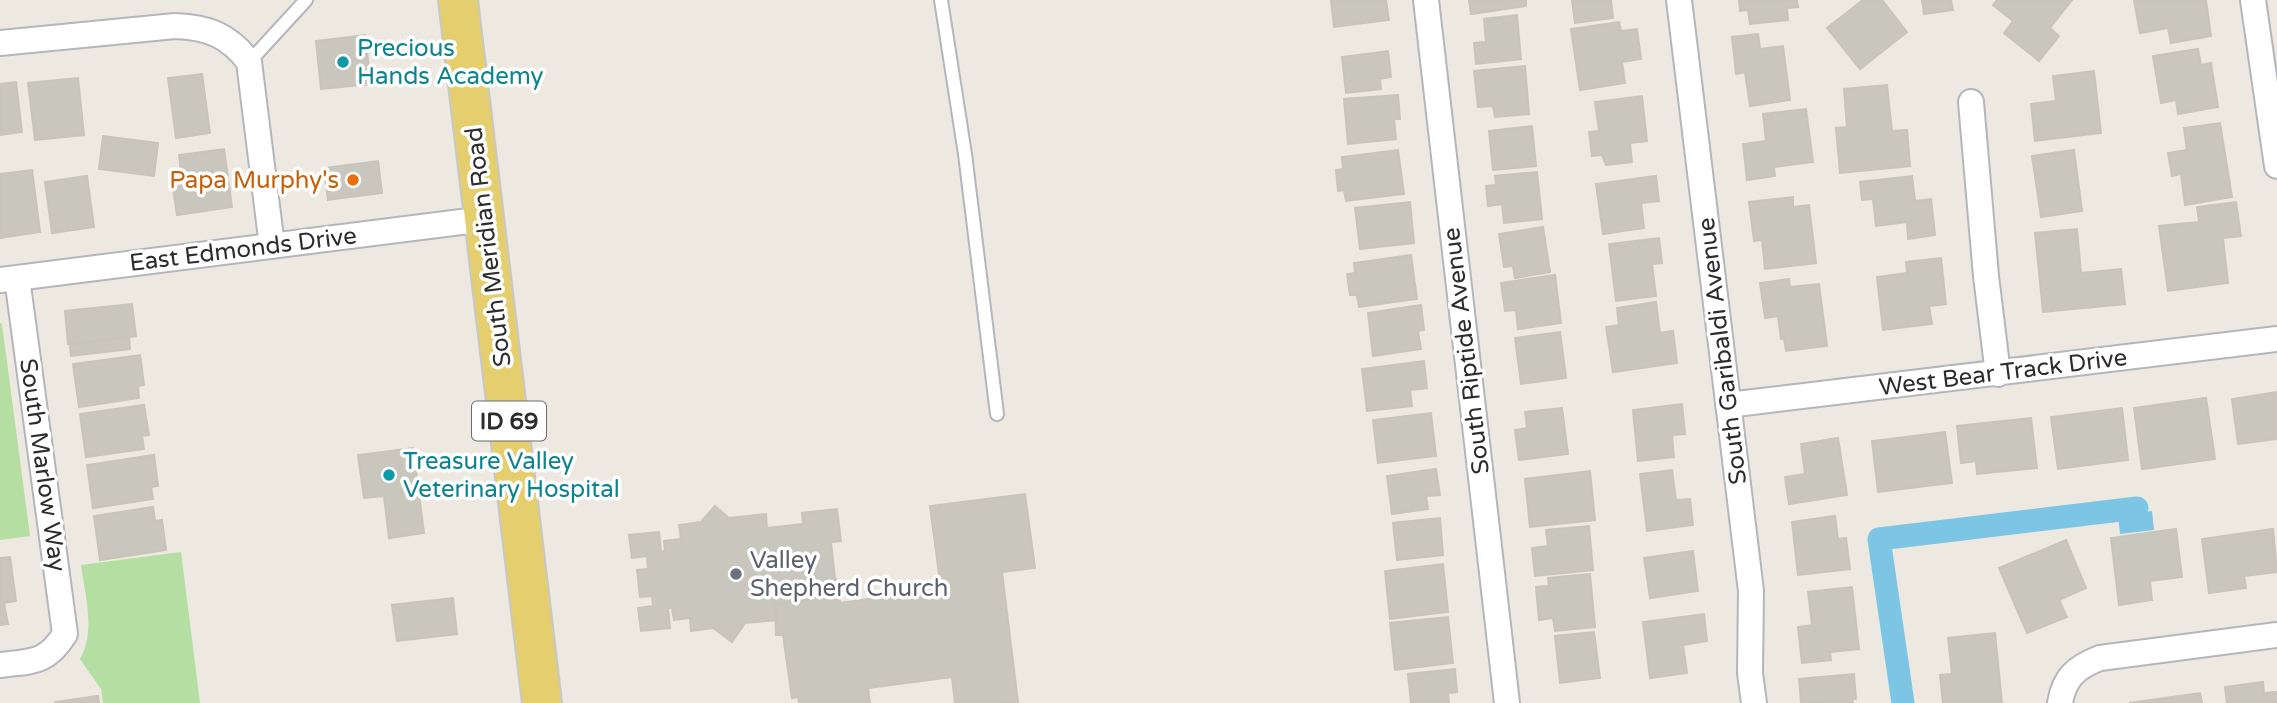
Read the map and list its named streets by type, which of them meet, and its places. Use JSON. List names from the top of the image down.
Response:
{
  "streets": {
    "main road": ["South Meridian Road", "ID 69"],
    "street": [
      "East Edmonds Drive",
      "South Riptide Avenue",
      "South Garibaldi Avenue",
      "West Bear Track Drive",
      "South Marlow Way"
    ]
  },
  "crossings": [
    ["South Meridian Road", "East Edmonds Drive"],
    ["East Edmonds Drive", "South Marlow Way"],
    ["South Garibaldi Avenue", "West Bear Track Drive"]
  ],
  "places": [
    "Precious Hands Academy",
    "Papa Murphy's",
    "Treasure Valley Veterinary Hospital",
    "Valley Shepherd Church"
  ]
}
